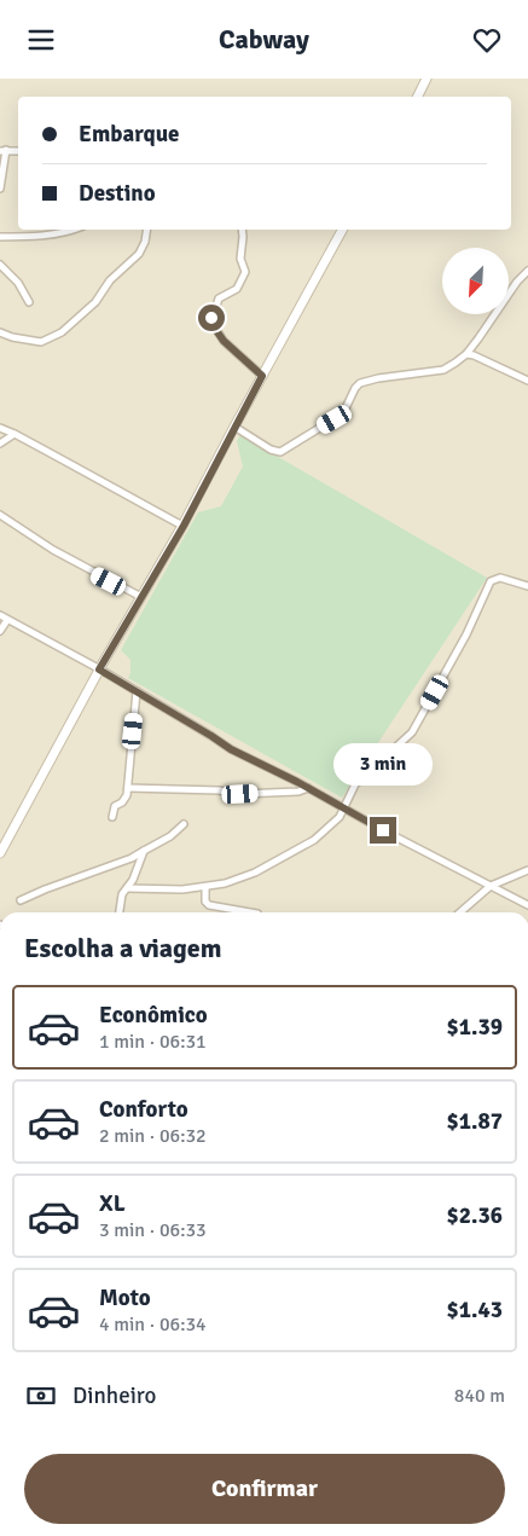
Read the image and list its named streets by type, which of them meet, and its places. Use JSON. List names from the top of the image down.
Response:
{
  "north": "bottom left",
  "page": {
    "header": "Cabway",
    "banner": ["Embarque", "Destino"],
    "bubble": "3 min",
    "heading": "Escolha a viagem",
    "list": [
      {
        "name": "Econômico",
        "note": "1 min · 06:31",
        "value": "$1.39"
      },
      {
        "name": "Conforto",
        "note": "2 min · 06:32",
        "value": "$1.87"
      },
      {
        "name": "XL",
        "note": "3 min · 06:33",
        "value": "$2.36"
      },
      {
        "name": "Moto",
        "note": "4 min · 06:34",
        "value": "$1.43"
      }
    ],
    "pay": ["Dinheiro", "840 m"],
    "buttons": "Confirmar"
  }
}
